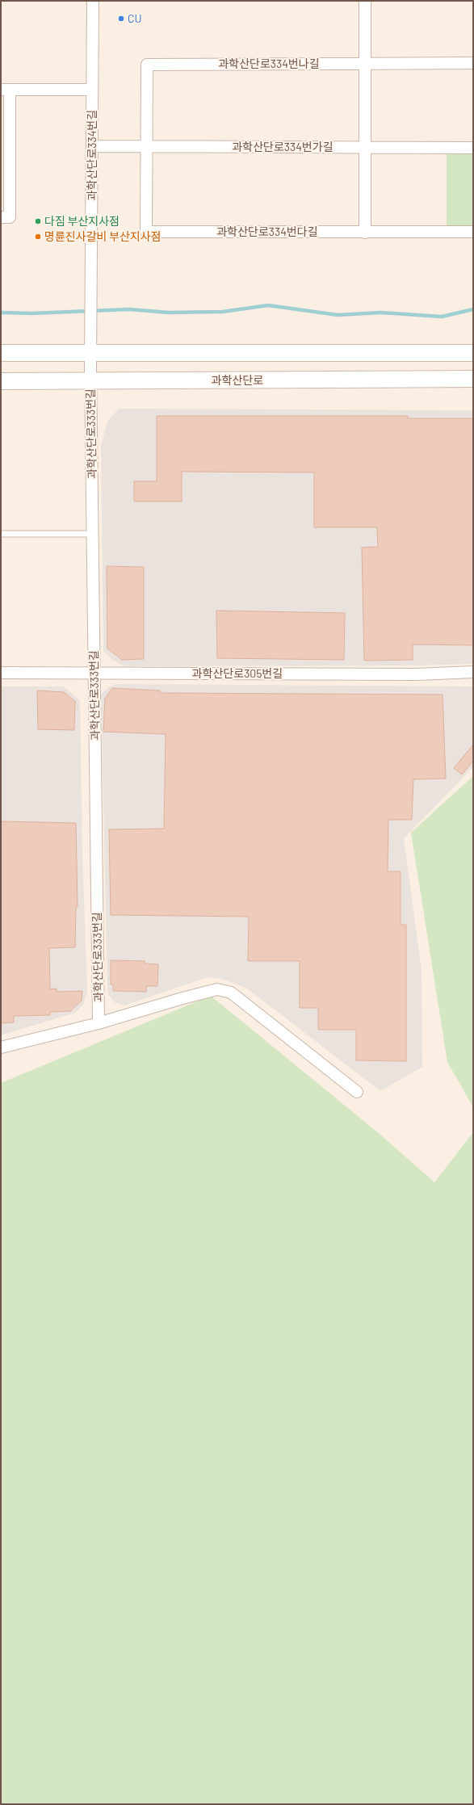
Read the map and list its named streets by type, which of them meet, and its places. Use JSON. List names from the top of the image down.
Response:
{
  "streets": {
    "main road": ["과학산단로"],
    "street": [
      "과학산단로334번나길",
      "과학산단로334번가길",
      "과학산단로334번길",
      "과학산단로334번다길",
      "과학산단로333번길",
      "과학산단로305번길"
    ]
  },
  "crossings": [
    ["과학산단로334번나길", "과학산단로334번가길"],
    ["과학산단로334번나길", "과학산단로334번다길"],
    ["과학산단로334번가길", "과학산단로334번길"],
    ["과학산단로334번가길", "과학산단로334번다길"],
    ["과학산단로334번길", "과학산단로"],
    ["과학산단로334번길", "과학산단로333번길"],
    ["과학산단로", "과학산단로333번길"],
    ["과학산단로333번길", "과학산단로305번길"]
  ],
  "places": ["CU", "다짐 부산지사점", "명륜진사갈비 부산지사점"]
}
